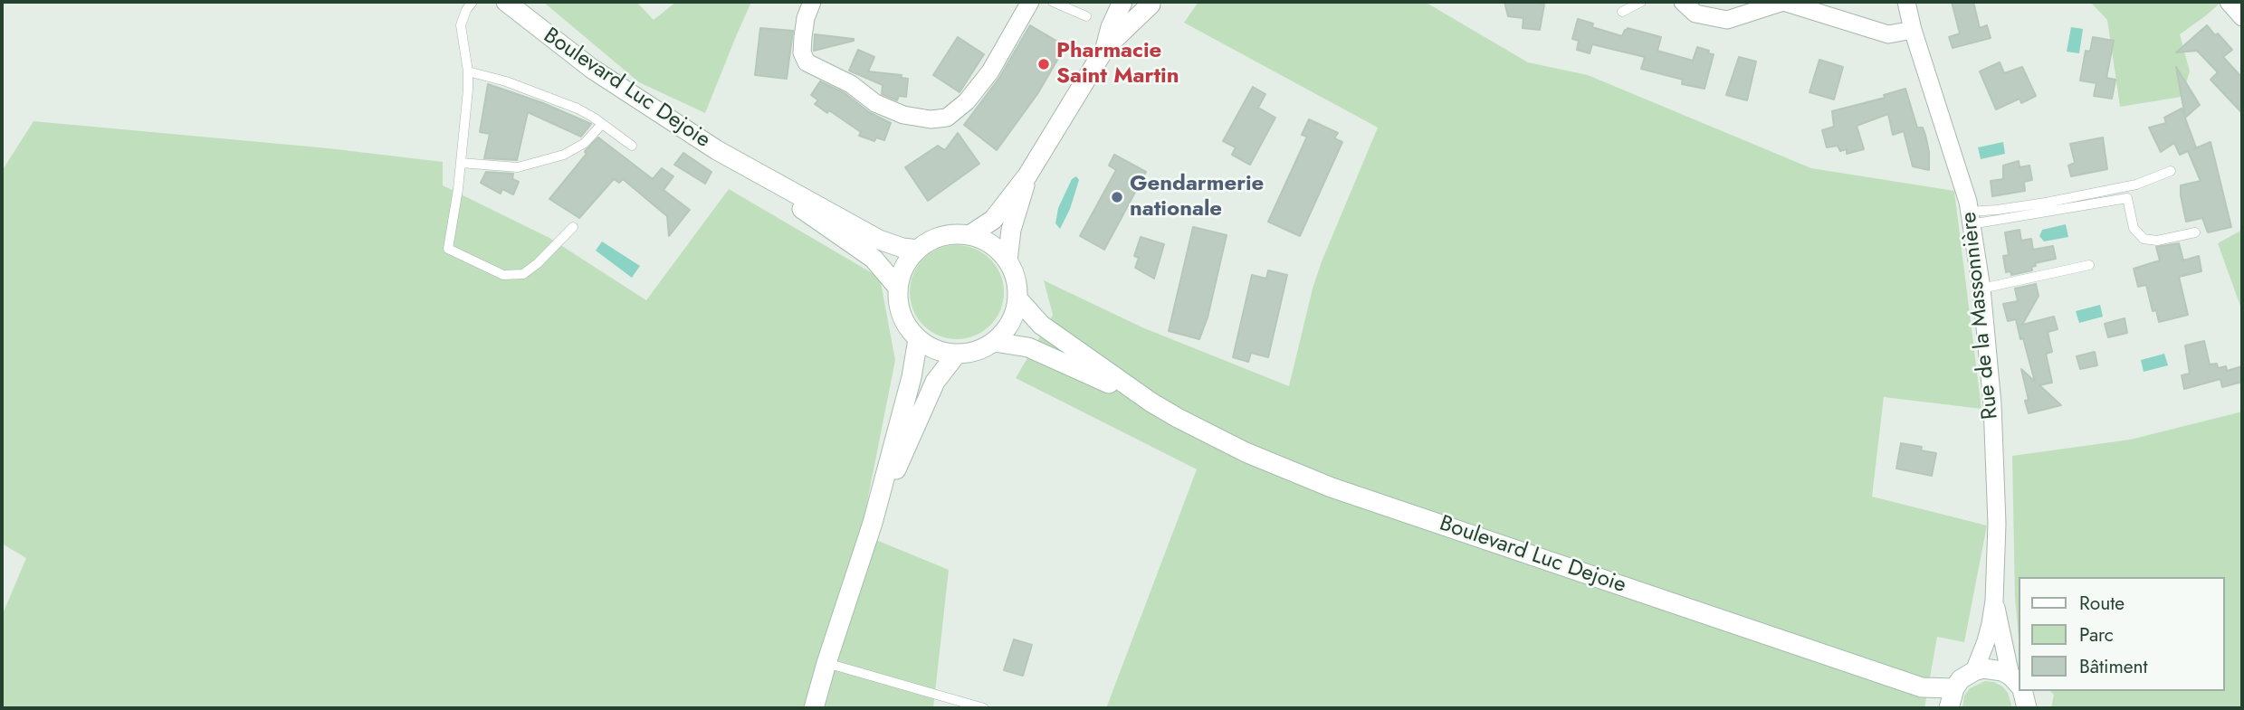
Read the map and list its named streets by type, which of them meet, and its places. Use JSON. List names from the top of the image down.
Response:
{
  "streets": {
    "main road": ["Boulevard Luc Dejoie"],
    "street": ["Rue de la Massonnière"]
  },
  "places": ["Pharmacie Saint Martin", "Gendarmerie nationale"],
  "legend": ["Route", "Parc", "Bâtiment"]
}
